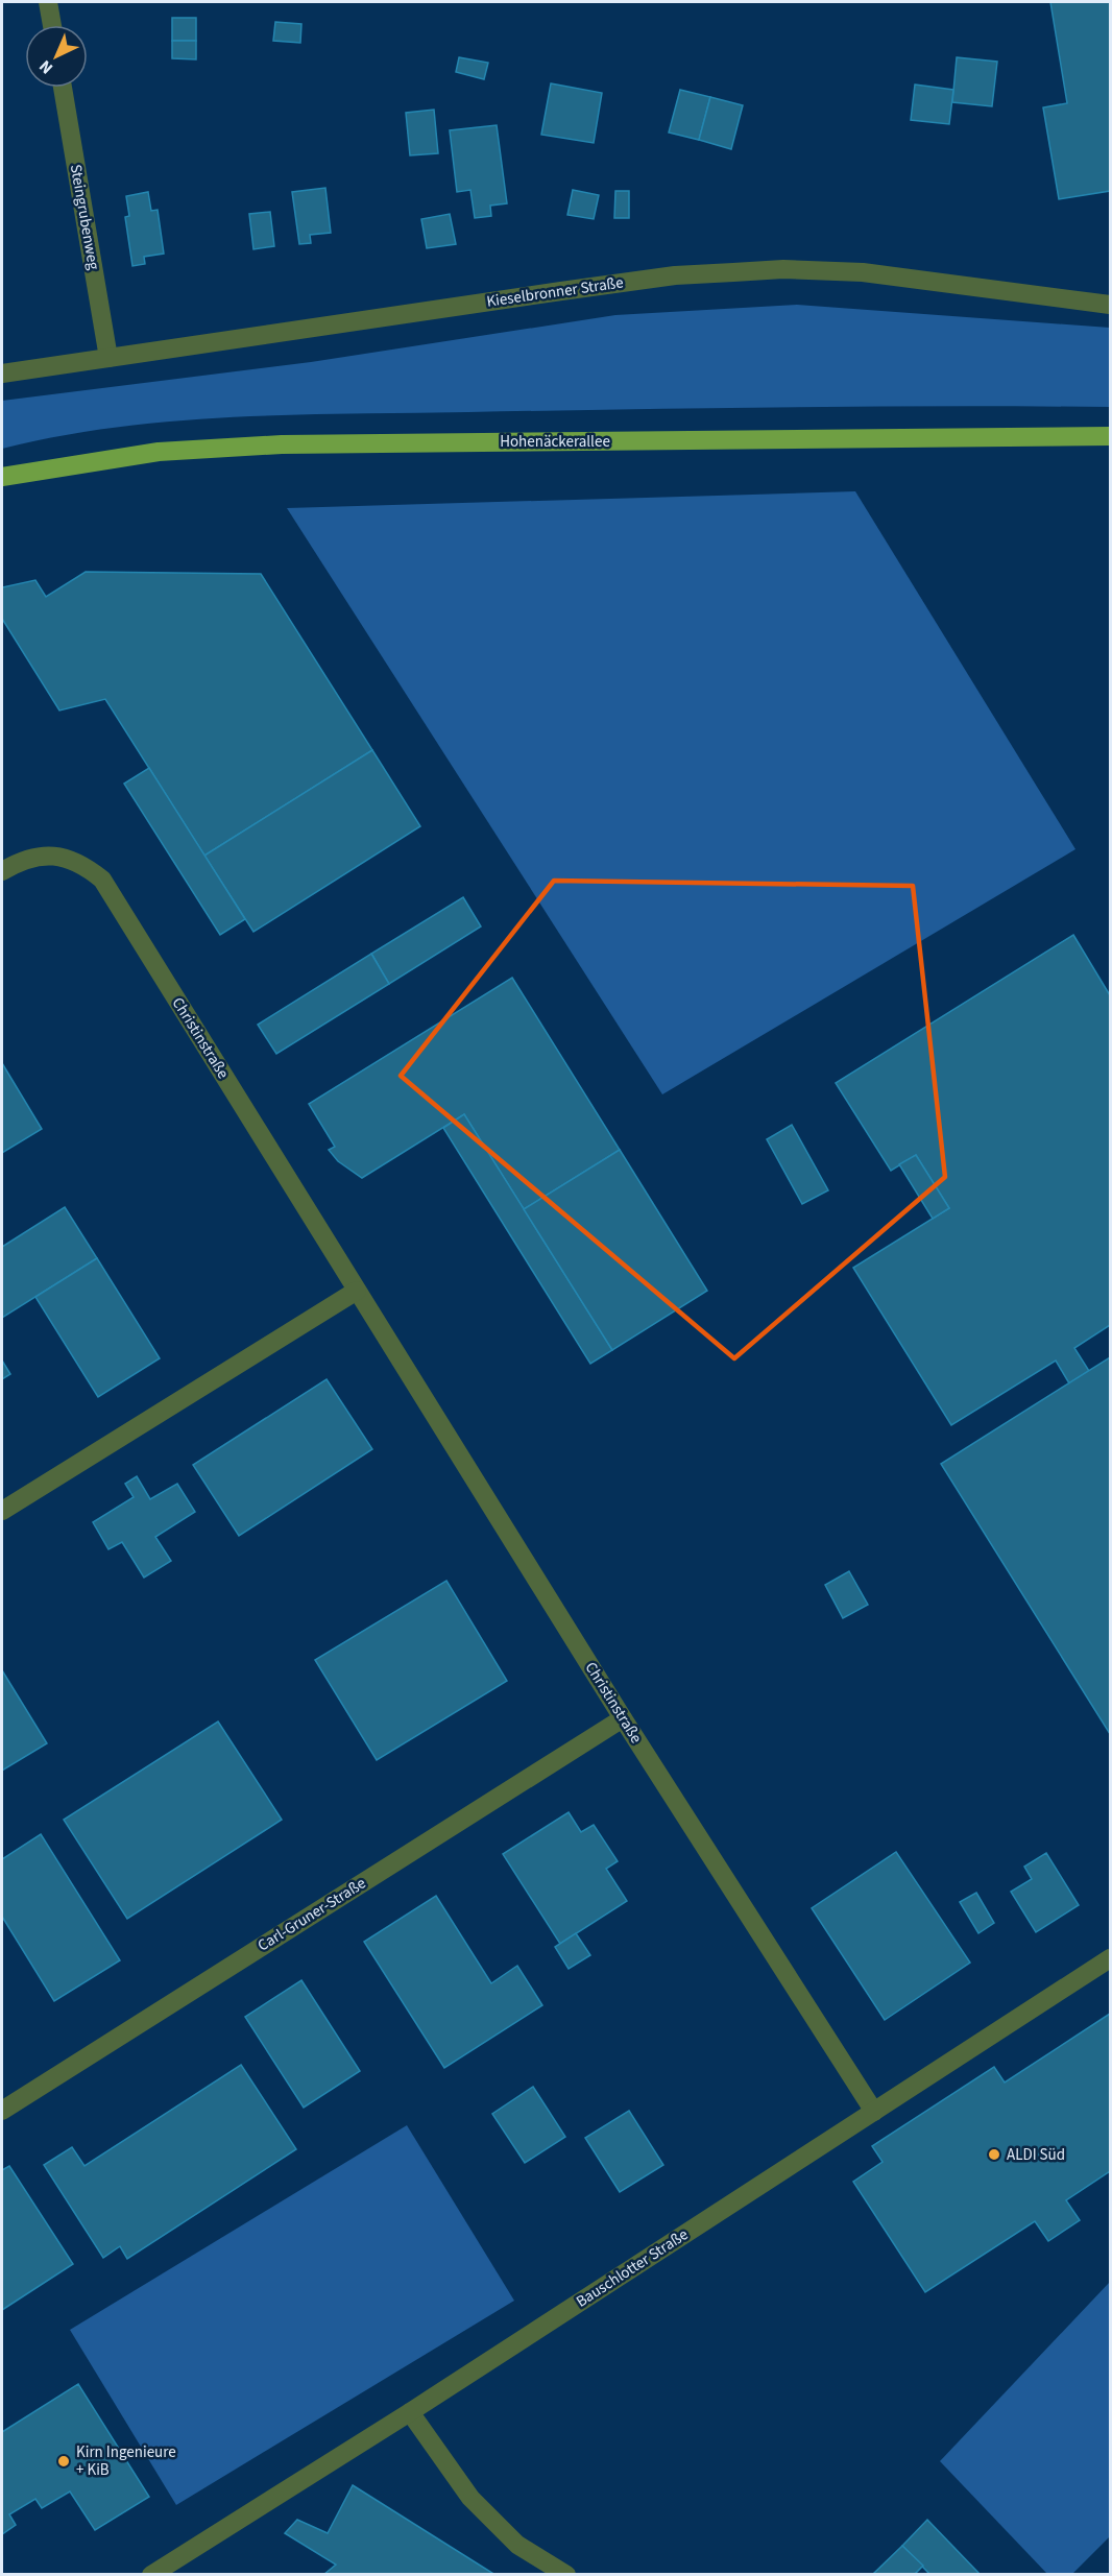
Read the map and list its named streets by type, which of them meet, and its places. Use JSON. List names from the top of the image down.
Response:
{
  "streets": {
    "main road": ["Hohenäckerallee"],
    "street": [
      "Steingrubenweg",
      "Kieselbronner Straße",
      "Christinstraße",
      "Carl-Gruner-Straße",
      "Bauschlotter Straße"
    ]
  },
  "crossings": [
    ["Steingrubenweg", "Kieselbronner Straße"],
    ["Christinstraße", "Carl-Gruner-Straße"],
    ["Christinstraße", "Bauschlotter Straße"]
  ],
  "places": ["ALDI Süd", "Kirn Ingenieure + KiB"],
  "north": "bottom left"
}
